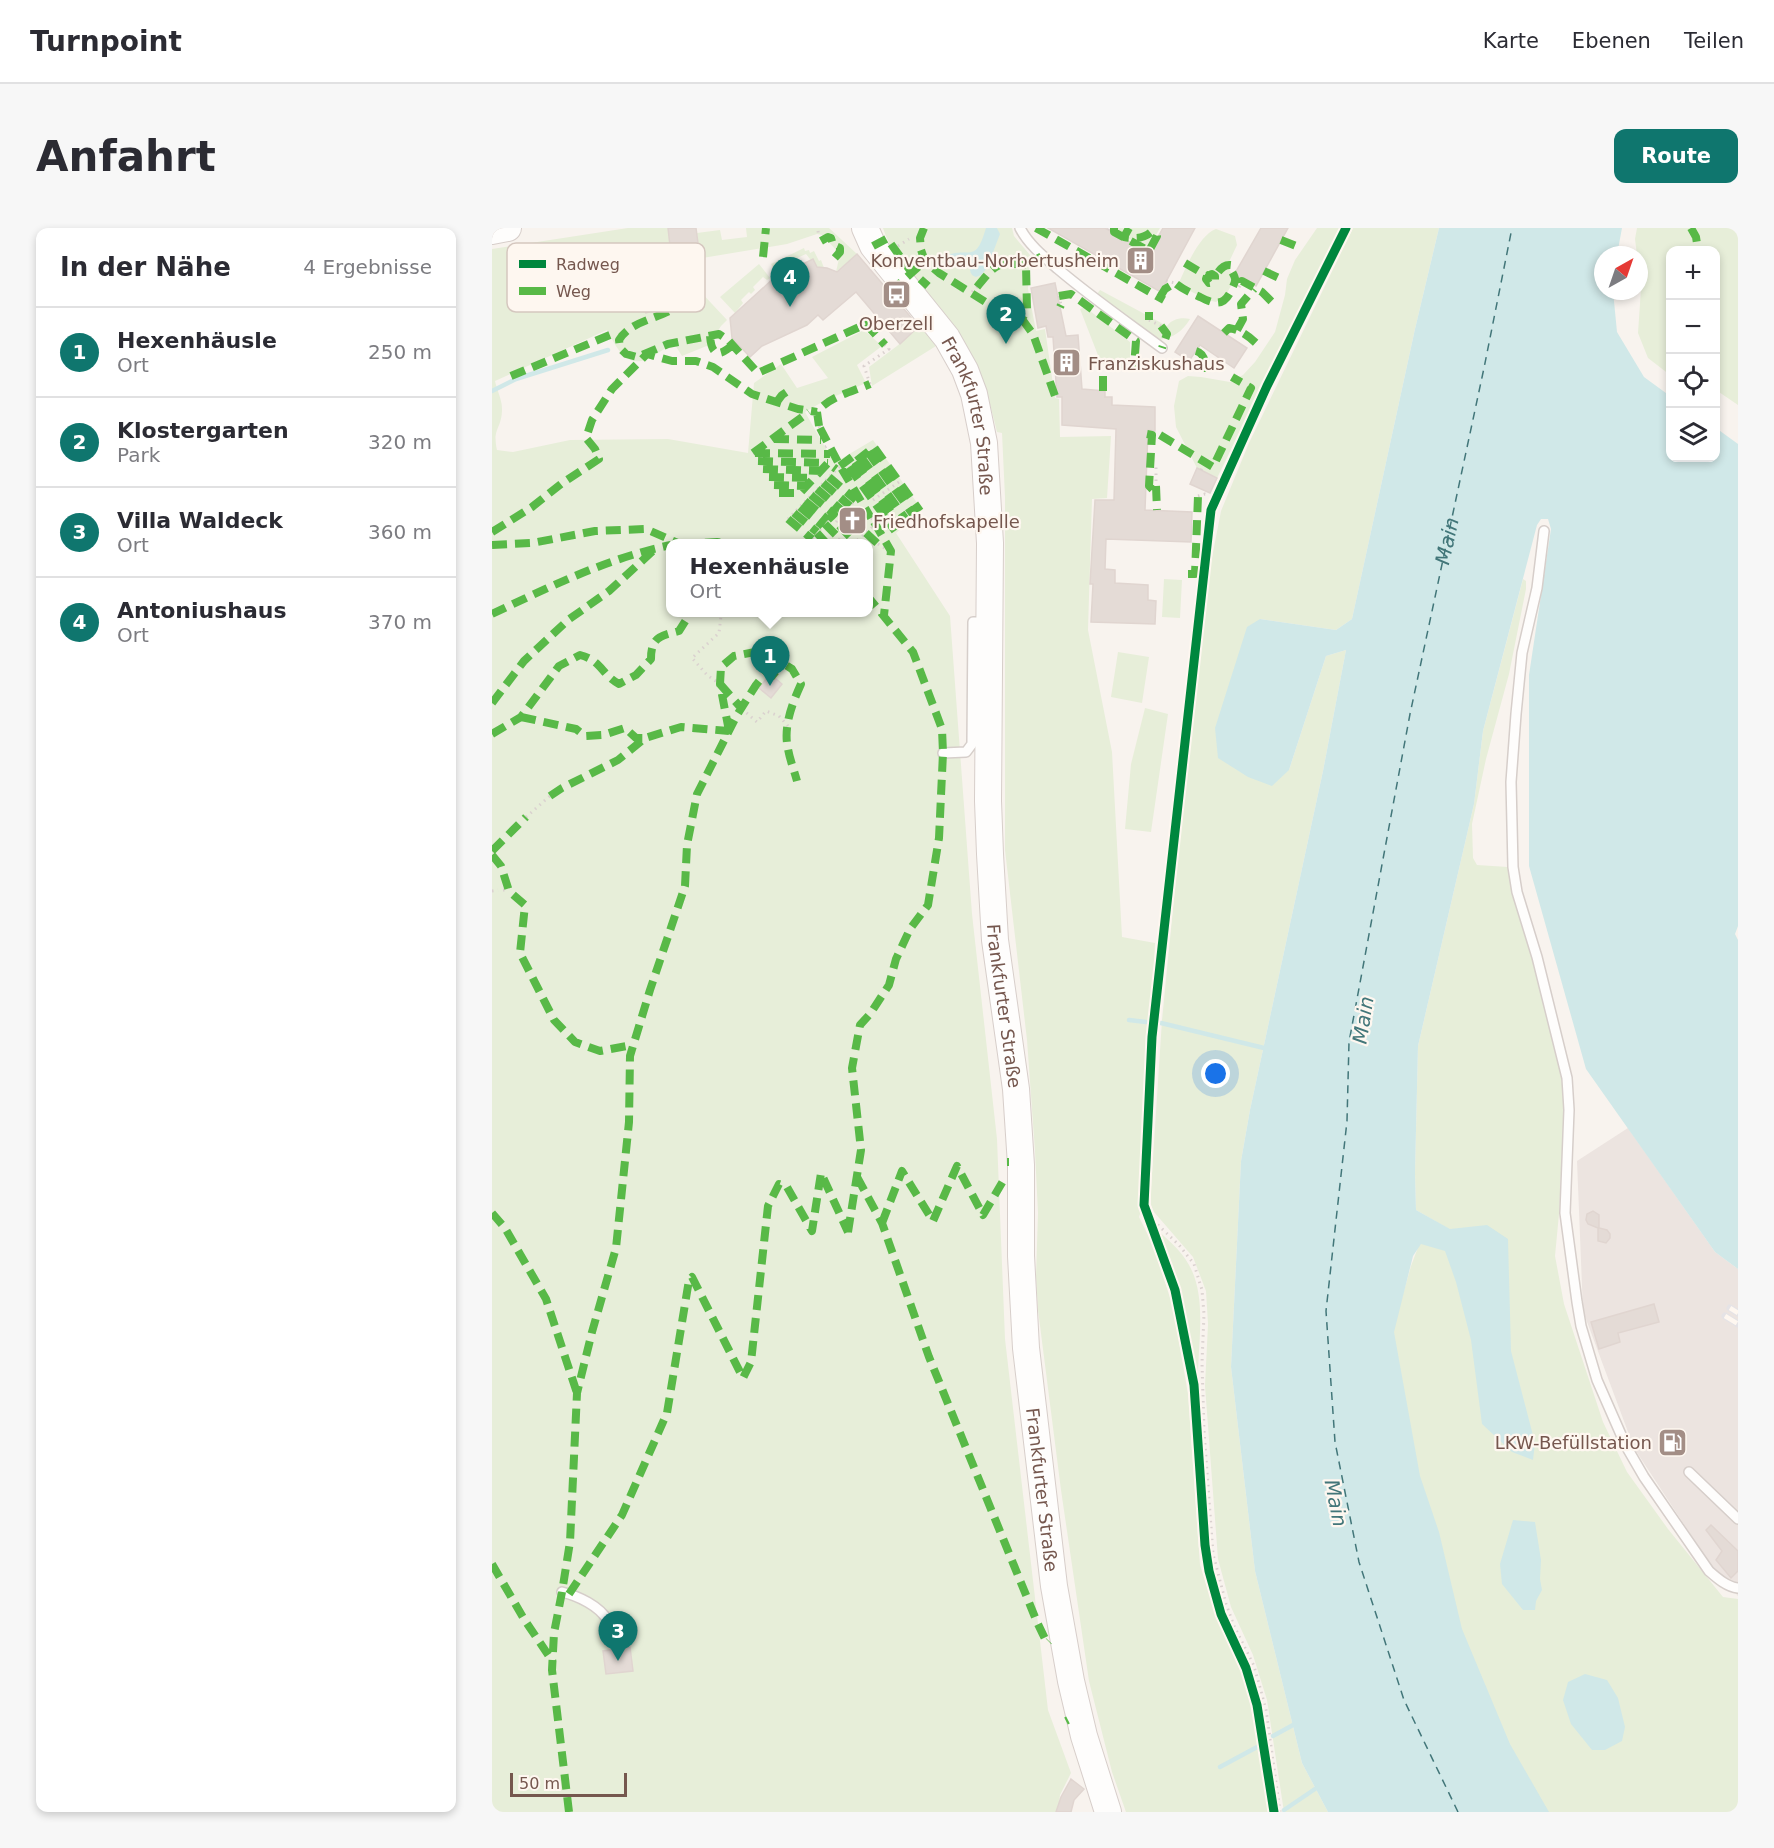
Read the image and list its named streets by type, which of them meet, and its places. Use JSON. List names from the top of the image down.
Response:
{
  "streets": {
    "main road": ["Frankfurter Straße"]
  },
  "water": ["Main"],
  "places": {
    "building": ["Konventbau-Norbertusheim", "Franziskushaus"],
    "bus stop": ["Oberzell"],
    "church": ["Friedhofskapelle"],
    "fuel station": ["LKW-Befüllstation"]
  },
  "legend": ["Radweg", "Weg"],
  "scale_bar": "50 m",
  "north": "top right",
  "page": {
    "header": "Turnpoint",
    "nav": ["Karte", "Ebenen", "Teilen"],
    "buttons": "Route",
    "title": "Anfahrt",
    "heading": ["In der Nähe", "4 Ergebnisse"],
    "map_buttons": ["+", "−"],
    "pins": [
      "4",
      "2",
      "1",
      "3"
    ],
    "list": [
      {
        "mark": "1",
        "name": "Hexenhäusle",
        "note": "Ort",
        "value": "250 m"
      },
      {
        "mark": "2",
        "name": "Klostergarten",
        "note": "Park",
        "value": "320 m"
      },
      {
        "mark": "3",
        "name": "Villa Waldeck",
        "note": "Ort",
        "value": "360 m"
      },
      {
        "mark": "4",
        "name": "Antoniushaus",
        "note": "Ort",
        "value": "370 m"
      }
    ],
    "popup": ["Hexenhäusle", "Ort"],
    "scale": "50 m"
  }
}
